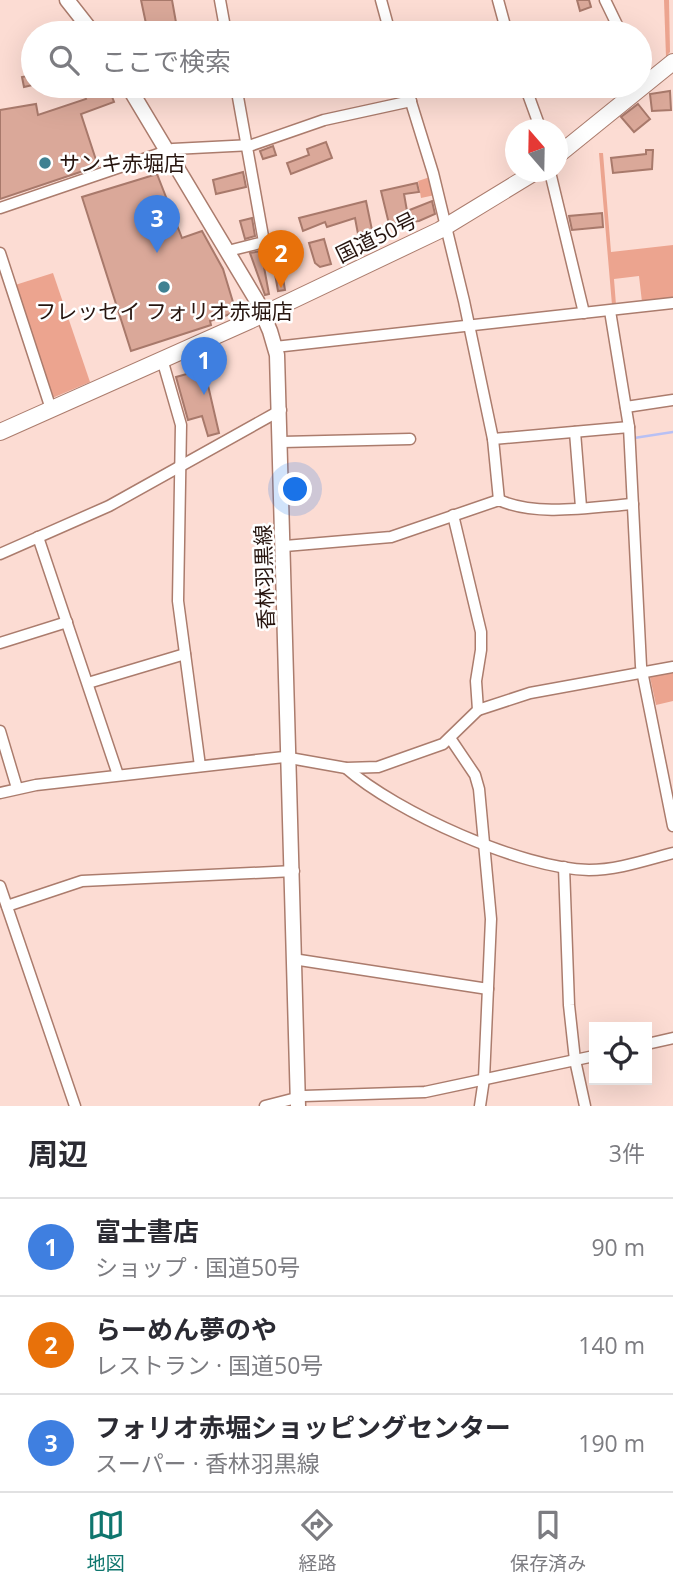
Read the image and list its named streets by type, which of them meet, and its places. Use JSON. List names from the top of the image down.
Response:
{
  "streets": {
    "highway": ["国道50号"],
    "main road": ["香林羽黒線"]
  },
  "crossings": [
    ["国道50号", "香林羽黒線"]
  ],
  "places": ["サンキ赤堀店", "フレッセイ フォリオ赤堀店"],
  "north": "top",
  "page": {
    "search": "ここで検索",
    "pins": ["3", "2", "1"],
    "heading": ["周辺", "3件"],
    "list": [
      {
        "mark": "1",
        "name": "富士書店",
        "note": "ショップ · 国道50号",
        "value": "90 m"
      },
      {
        "mark": "2",
        "name": "らーめん夢のや",
        "note": "レストラン · 国道50号",
        "value": "140 m"
      },
      {
        "mark": "3",
        "name": "フォリオ赤堀ショッピングセンター",
        "note": "スーパー · 香林羽黒線",
        "value": "190 m"
      }
    ],
    "nav": ["地図", "経路", "保存済み"]
  }
}
